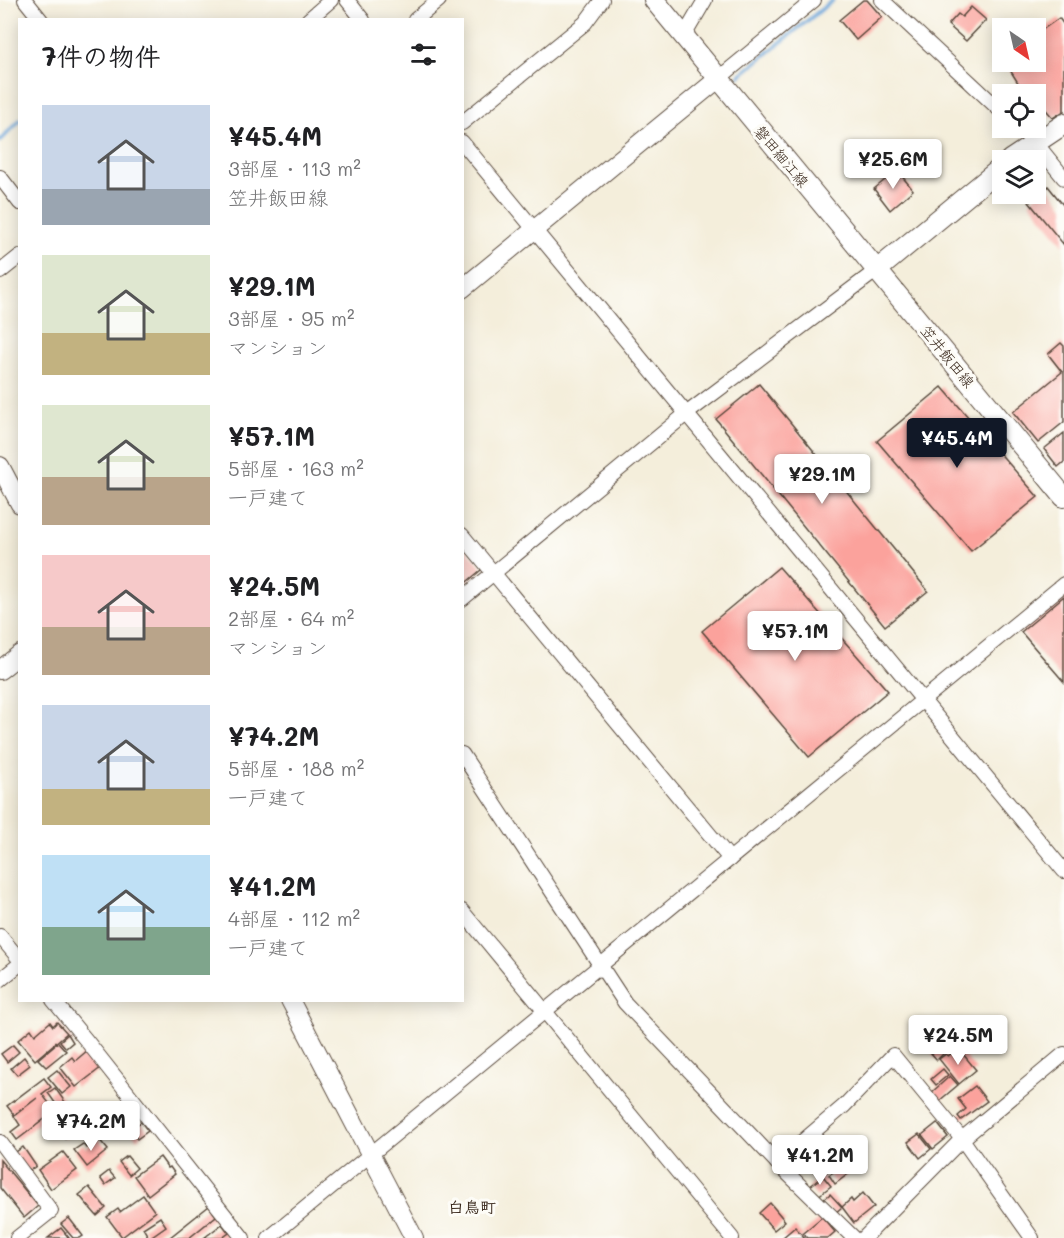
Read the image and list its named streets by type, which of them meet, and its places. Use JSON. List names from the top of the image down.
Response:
{
  "streets": {
    "main road": ["磐田細江線", "笠井飯田線"]
  },
  "crossings": [
    ["磐田細江線", "笠井飯田線"]
  ],
  "districts": ["白鳥町"],
  "north": "bottom right",
  "page": {
    "heading": "7件の物件",
    "list": [
      {
        "name": "¥45.4M",
        "note": "3部屋 · 113 m² · 笠井飯田線"
      },
      {
        "name": "¥29.1M",
        "note": "3部屋 · 95 m² · マンション"
      },
      {
        "name": "¥57.1M",
        "note": "5部屋 · 163 m² · 一戸建て"
      },
      {
        "name": "¥24.5M",
        "note": "2部屋 · 64 m² · マンション"
      },
      {
        "name": "¥74.2M",
        "note": "5部屋 · 188 m² · 一戸建て"
      },
      {
        "name": "¥41.2M",
        "note": "4部屋 · 112 m² · 一戸建て"
      }
    ],
    "price": [
      "¥25.6M",
      "¥45.4M",
      "¥29.1M",
      "¥57.1M",
      "¥24.5M",
      "¥74.2M",
      "¥41.2M"
    ]
  }
}
